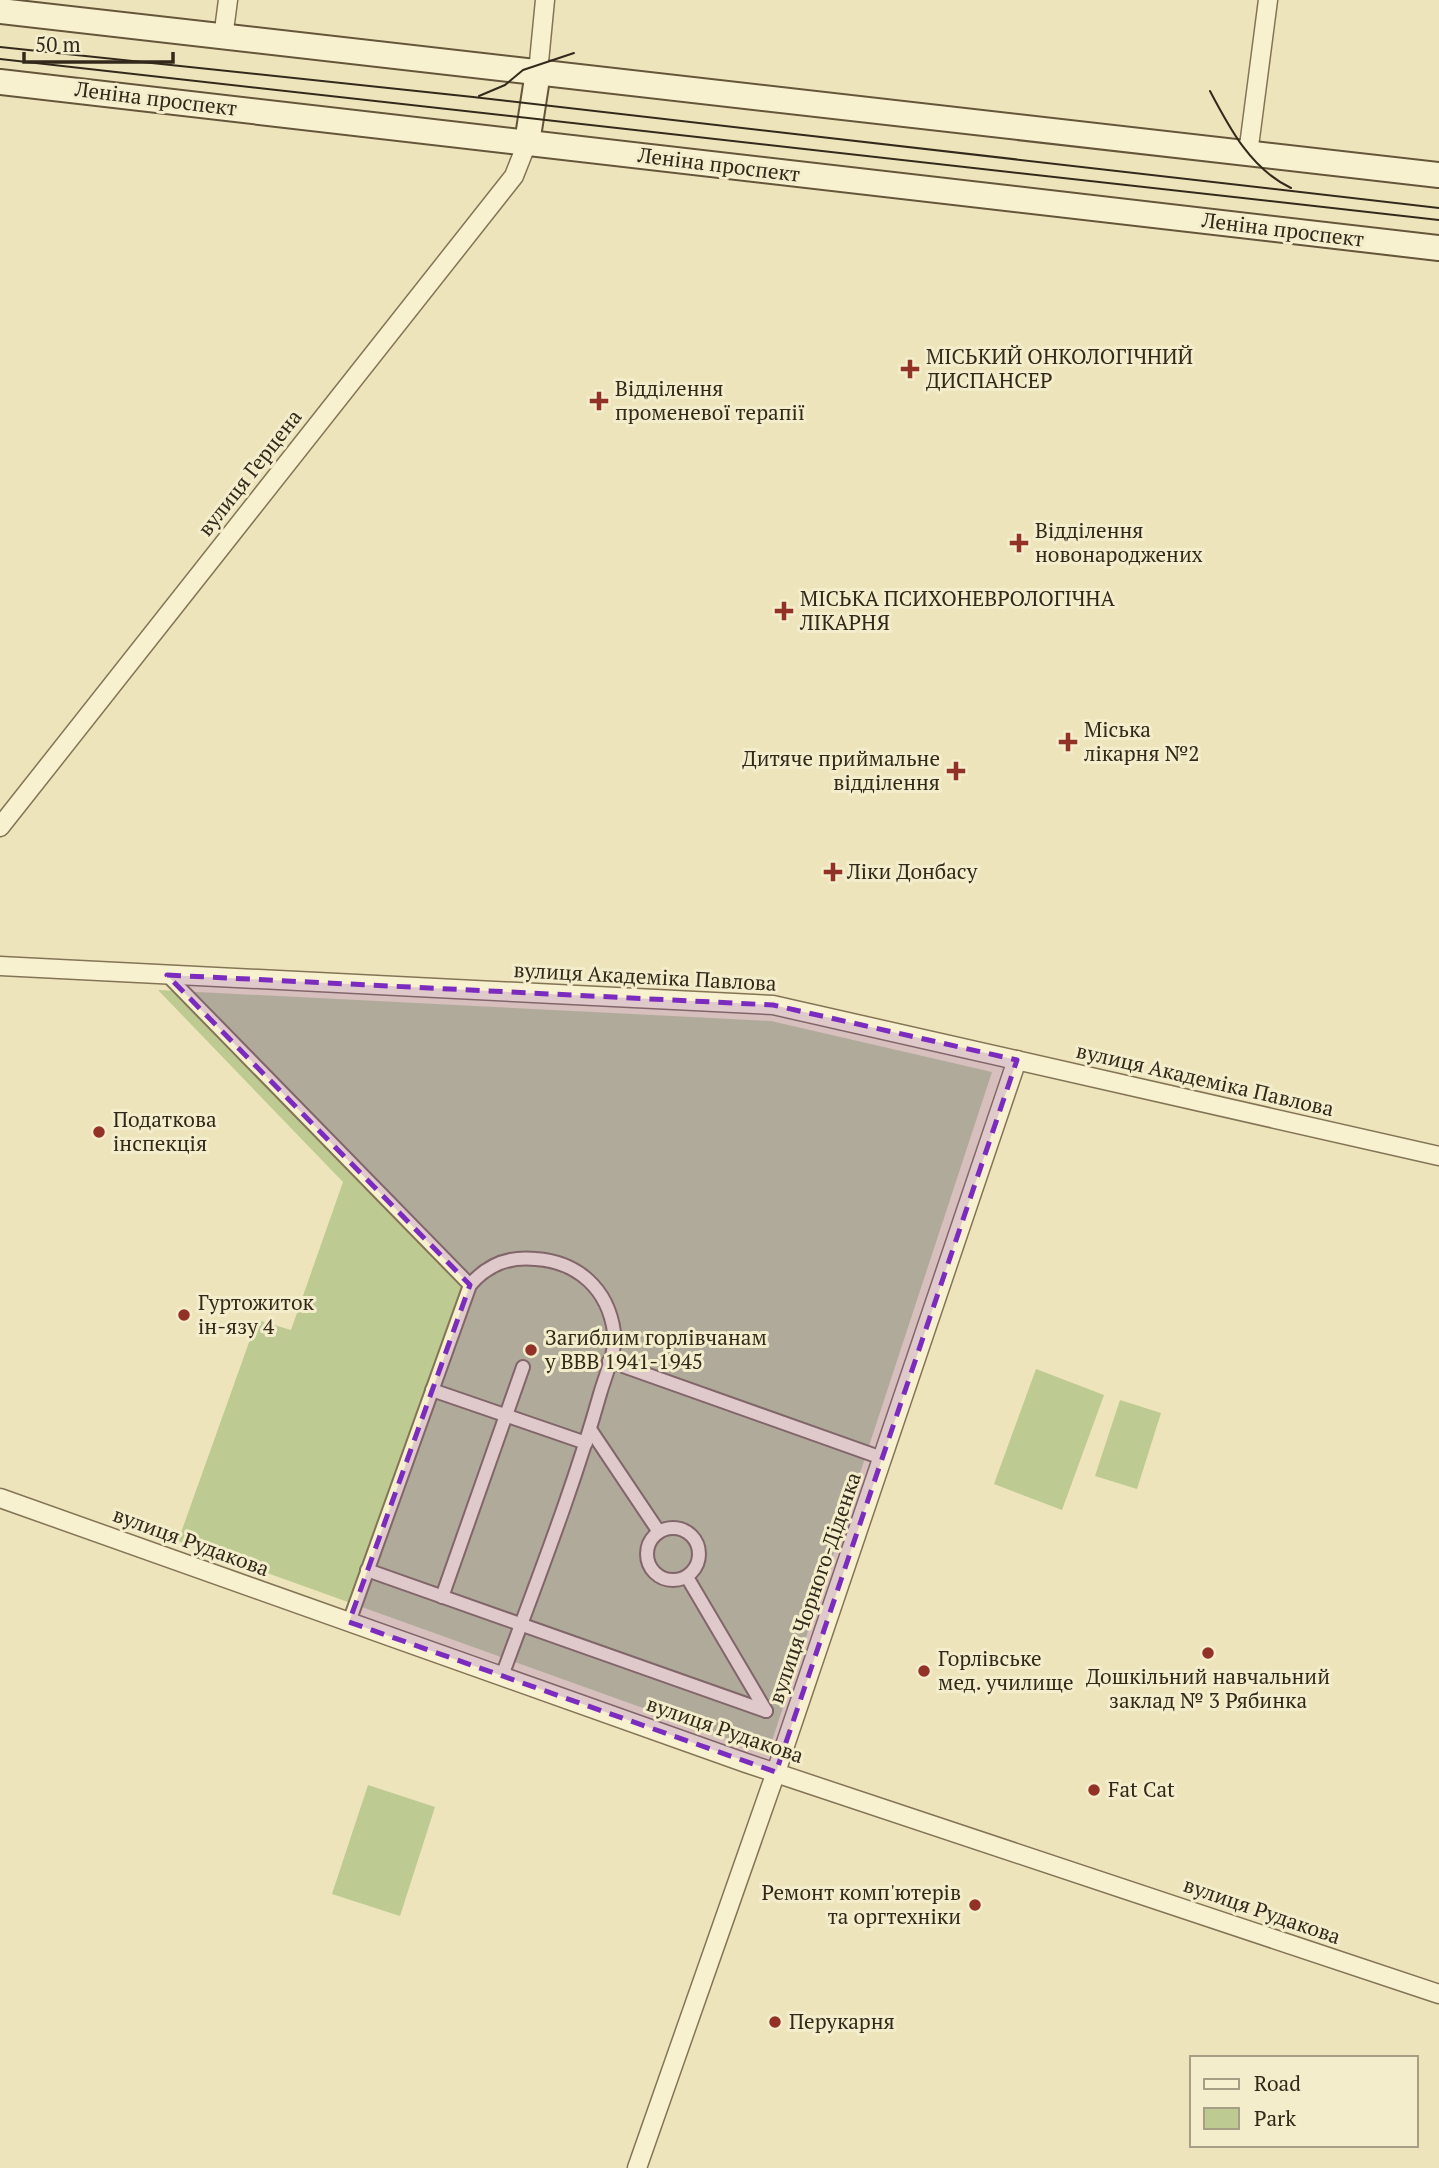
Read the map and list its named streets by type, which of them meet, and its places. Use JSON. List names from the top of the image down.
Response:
{
  "streets": {
    "main road": ["Леніна проспект"],
    "street": [
      "вулиця Герцена",
      "вулиця Академіка Павлова",
      "вулиця Рудакова",
      "вулиця Чорного-Діденка"
    ]
  },
  "crossings": [
    ["Леніна проспект", "вулиця Герцена"],
    ["вулиця Академіка Павлова", "вулиця Чорного-Діденка"],
    ["вулиця Рудакова", "вулиця Чорного-Діденка"]
  ],
  "places": {
    "health": [
      "МІСЬКИЙ ОНКОЛОГІЧНИЙ ДИСПАНСЕР",
      "Відділення променевої терапії",
      "Відділення новонароджених",
      "МІСЬКА ПСИХОНЕВРОЛОГІЧНА ЛІКАРНЯ",
      "Міська лікарня №2",
      "Дитяче приймальне відділення",
      "Ліки Донбасу"
    ],
    "other": [
      "Податкова інспекція",
      "Гуртожиток ін-язу 4",
      "Загиблим горлівчанам у ВВВ 1941-1945",
      "Дошкільний навчальний заклад № 3 Рябинка",
      "Горлівське мед. училище",
      "Fat Cat",
      "Ремонт комп'ютерів та оргтехніки",
      "Перукарня"
    ]
  },
  "legend": ["Road", "Park"],
  "scale_bar": "50 m"
}
